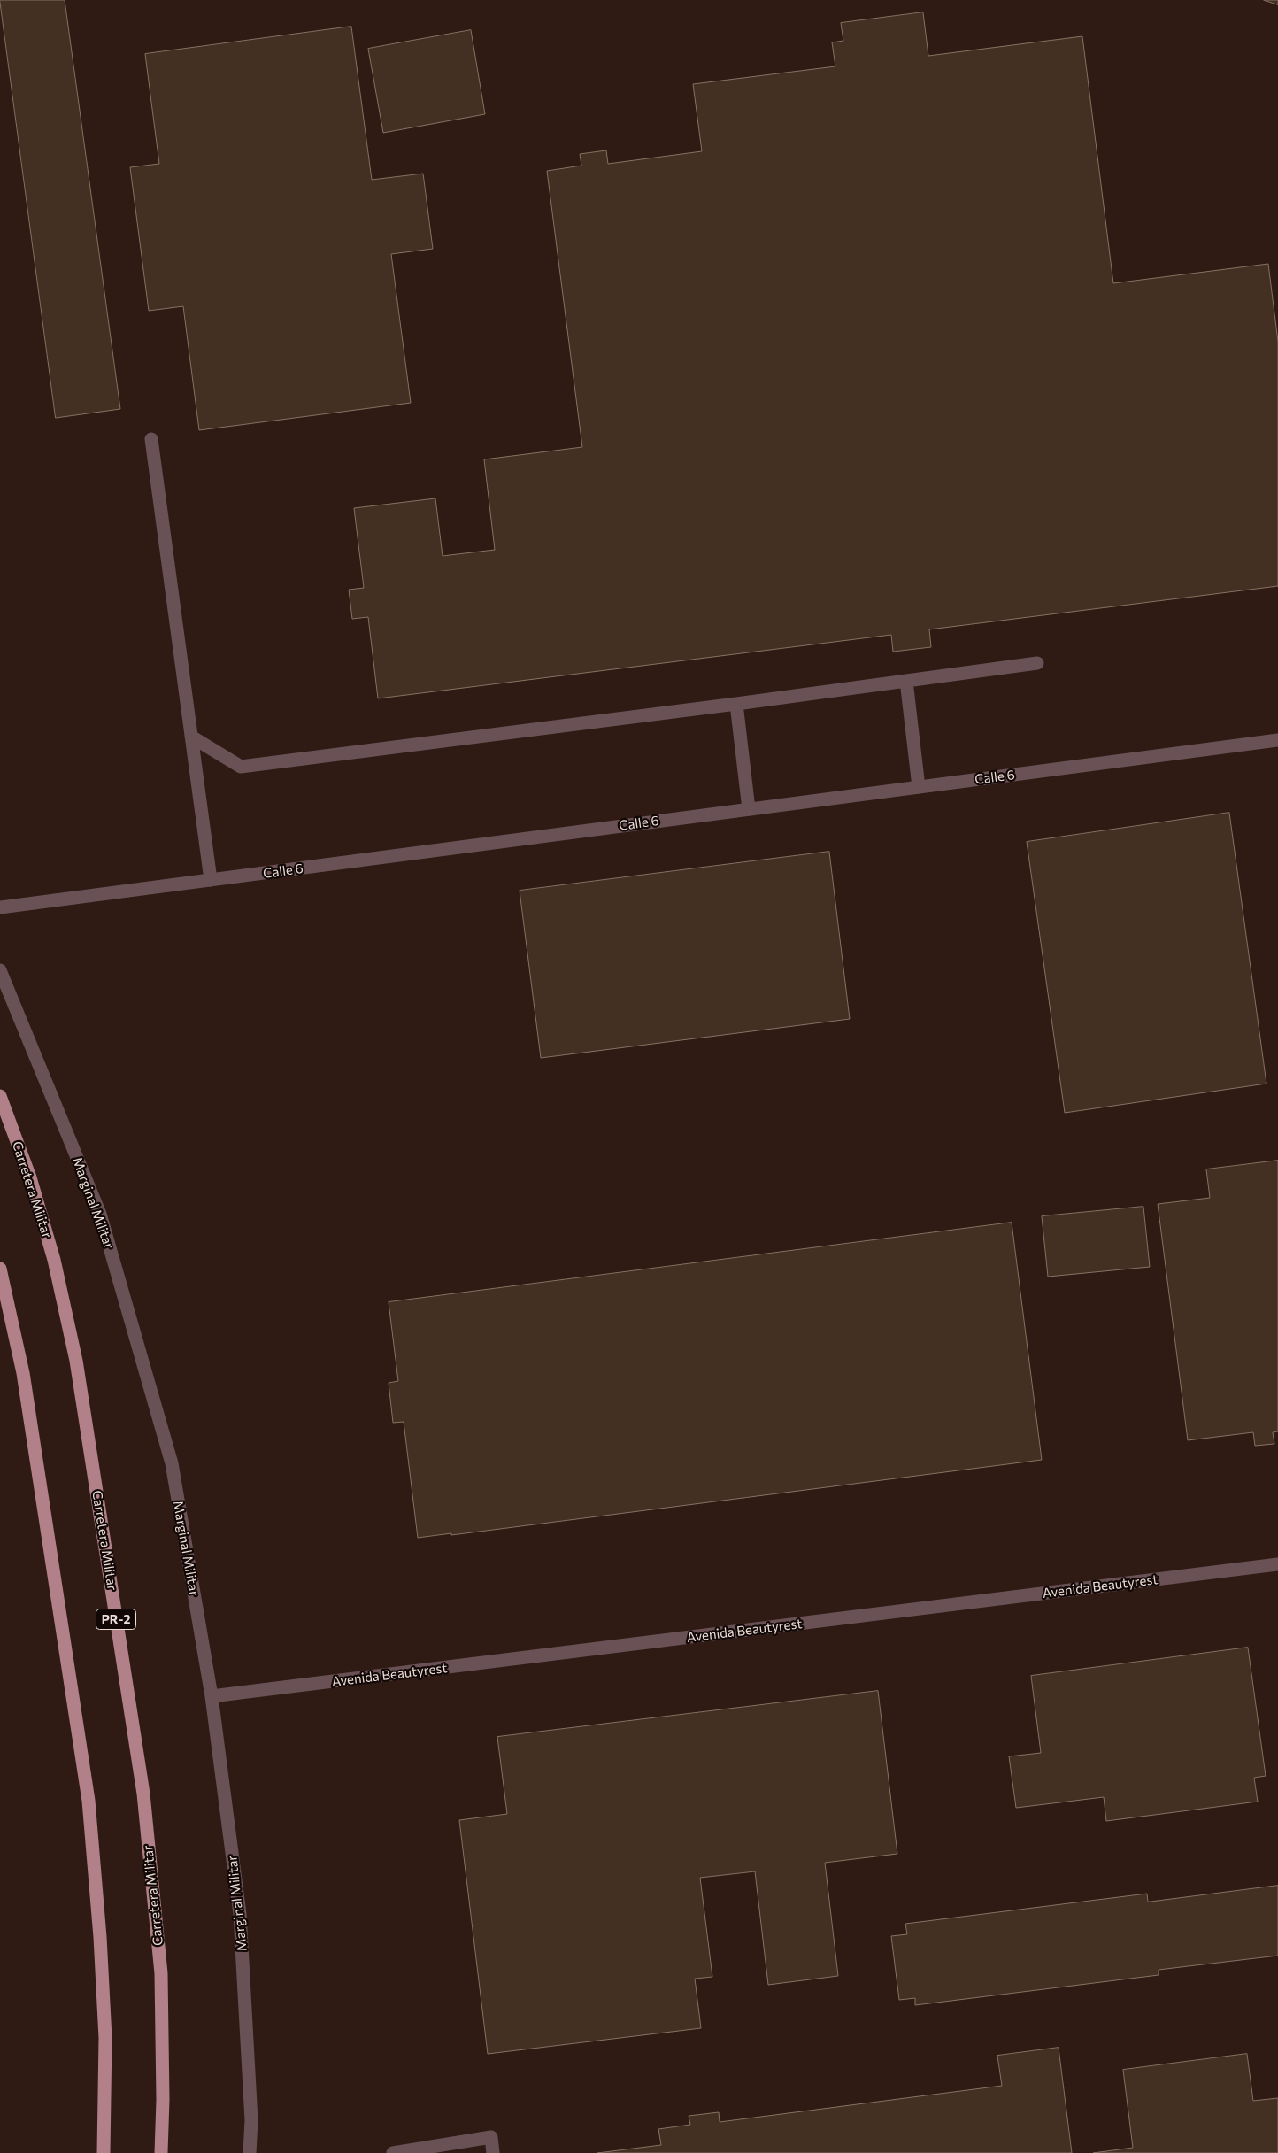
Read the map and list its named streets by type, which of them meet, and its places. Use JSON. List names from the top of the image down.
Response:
{
  "streets": {
    "main road": ["Carretera Militar", "PR-2"],
    "street": ["Calle 6", "Marginal Militar", "Avenida Beautyrest"]
  },
  "crossings": [
    ["Marginal Militar", "Avenida Beautyrest"]
  ]
}
